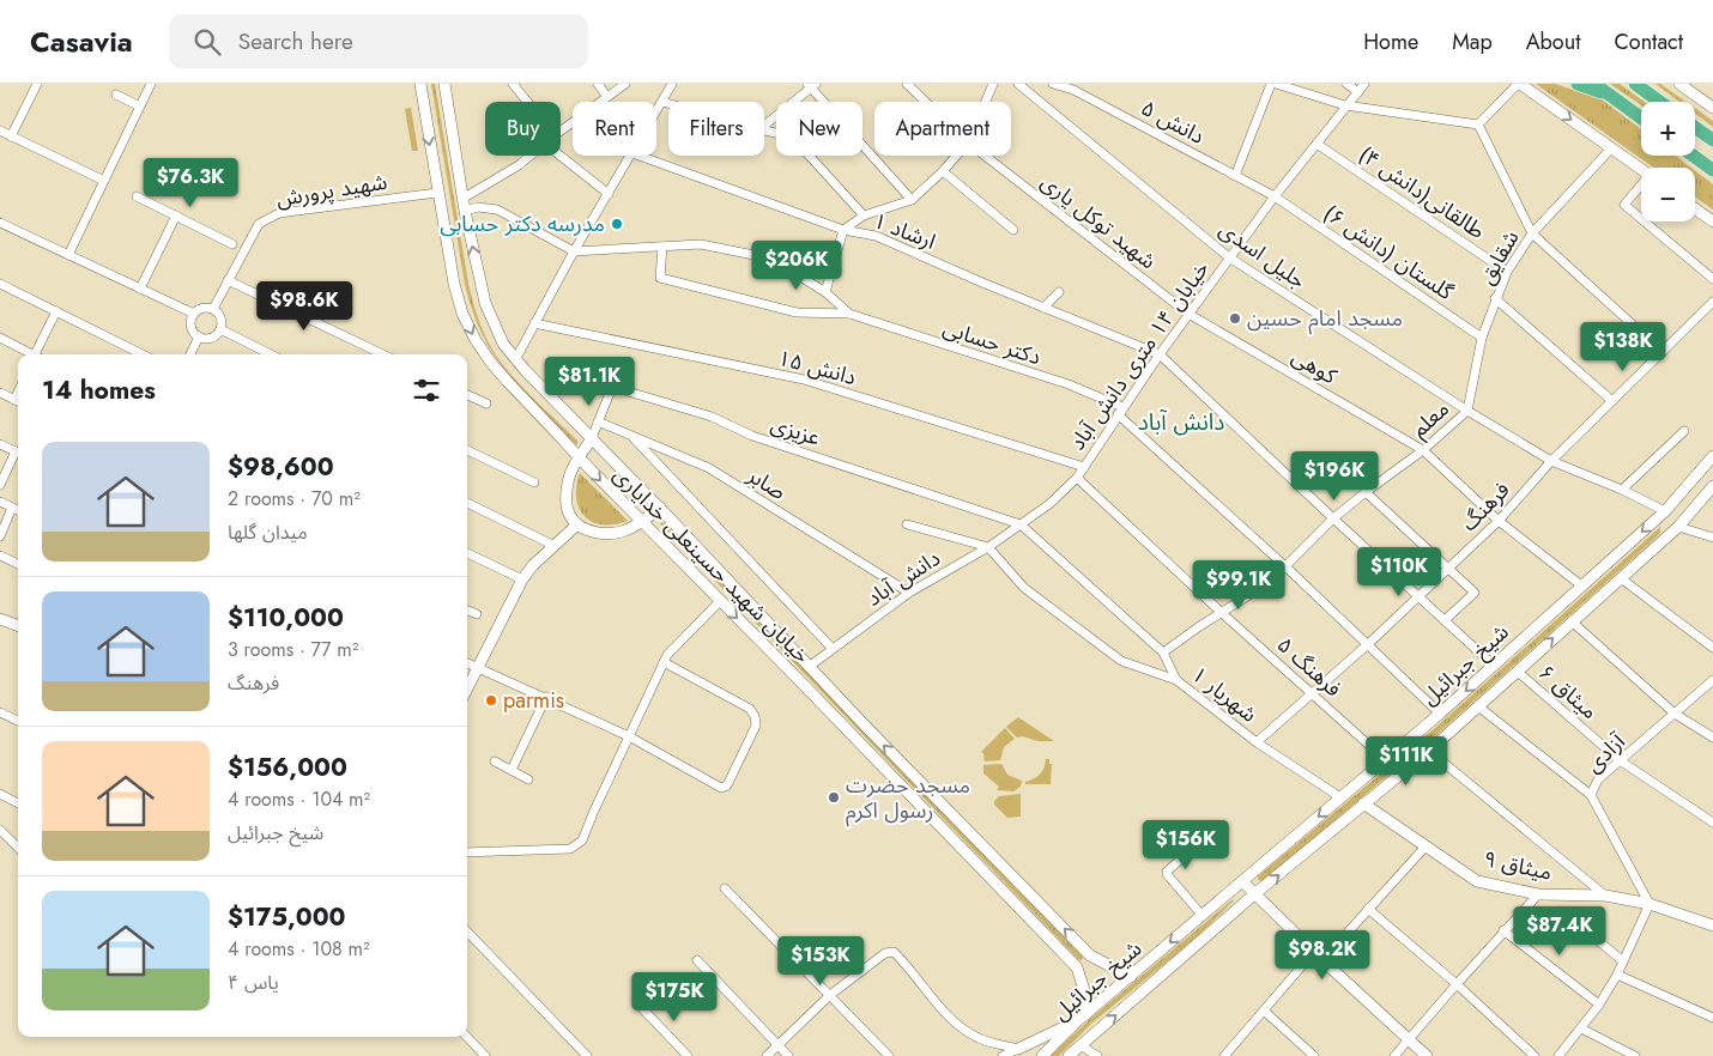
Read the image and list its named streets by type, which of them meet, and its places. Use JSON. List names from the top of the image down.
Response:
{
  "streets": {
    "street": [
      "دانش ۵",
      "شهید پرورش",
      "طالقانی(دانش ۴)",
      "شهید توکل یاری",
      "ارشاد ۱",
      "گلستان (دانش ۶)",
      "جلیل اسدی",
      "شقایق",
      "دکتر حسابی",
      "خیابان ۱۴ متری دانش آباد",
      "کوهی",
      "دانش ۱۵",
      "معلم",
      "عزیزی",
      "صابر",
      "فرهنگ",
      "خیابان شهید حسینعلی خدایاری",
      "دانش آباد",
      "شیخ جبرائیل",
      "فرهنگ ۵",
      "میثاق ۶",
      "شهریار ۱",
      "آزادی",
      "میثاق ۹"
    ]
  },
  "crossings": [
    ["دانش ۵", "گلستان (دانش ۶)"],
    ["دانش ۵", "خیابان ۱۴ متری دانش آباد"],
    ["شهید پرورش", "خیابان شهید حسینعلی خدایاری"],
    ["طالقانی(دانش ۴)", "شقایق"],
    ["طالقانی(دانش ۴)", "خیابان ۱۴ متری دانش آباد"],
    ["شهید توکل یاری", "خیابان ۱۴ متری دانش آباد"],
    ["شهید توکل یاری", "کوهی"],
    ["ارشاد ۱", "خیابان ۱۴ متری دانش آباد"],
    ["گلستان (دانش ۶)", "شقایق"],
    ["گلستان (دانش ۶)", "خیابان ۱۴ متری دانش آباد"],
    ["جلیل اسدی", "شقایق"],
    ["جلیل اسدی", "خیابان ۱۴ متری دانش آباد"],
    ["جلیل اسدی", "معلم"],
    ["جلیل اسدی", "فرهنگ"],
    ["جلیل اسدی", "شیخ جبرائیل"],
    ["شقایق", "معلم"],
    ["دکتر حسابی", "خیابان ۱۴ متری دانش آباد"],
    ["دکتر حسابی", "معلم"],
    ["دکتر حسابی", "فرهنگ"],
    ["دکتر حسابی", "شیخ جبرائیل"],
    ["خیابان ۱۴ متری دانش آباد", "کوهی"],
    ["خیابان ۱۴ متری دانش آباد", "دانش ۱۵"],
    ["خیابان ۱۴ متری دانش آباد", "عزیزی"],
    ["خیابان ۱۴ متری دانش آباد", "دانش آباد"],
    ["خیابان ۱۴ متری دانش آباد", "فرهنگ ۵"],
    ["کوهی", "معلم"],
    ["کوهی", "فرهنگ"],
    ["کوهی", "شیخ جبرائیل"],
    ["معلم", "فرهنگ ۵"],
    ["عزیزی", "صابر"],
    ["عزیزی", "خیابان شهید حسینعلی خدایاری"],
    ["عزیزی", "دانش آباد"],
    ["صابر", "دانش آباد"],
    ["فرهنگ", "فرهنگ ۵"],
    ["فرهنگ", "شهریار ۱"],
    ["خیابان شهید حسینعلی خدایاری", "دانش آباد"],
    ["خیابان شهید حسینعلی خدایاری", "شیخ جبرائیل"],
    ["دانش آباد", "شهریار ۱"],
    ["شیخ جبرائیل", "فرهنگ ۵"],
    ["شیخ جبرائیل", "میثاق ۶"],
    ["شیخ جبرائیل", "شهریار ۱"],
    ["شیخ جبرائیل", "میثاق ۹"],
    ["میثاق ۶", "آزادی"],
    ["آزادی", "میثاق ۹"]
  ],
  "districts": ["دانش آباد"],
  "places": [
    "مدرسه دکتر حسابی",
    "مسجد امام حسین",
    "parmis",
    "مسجد حضرت رسول اکرم"
  ],
  "page": {
    "header": "Casavia",
    "search": "Search here",
    "nav": [
      "Home",
      "Map",
      "About",
      "Contact"
    ],
    "map_buttons": ["+", "−"],
    "chip": [
      "Buy",
      "Rent",
      "Filters",
      "New",
      "Apartment"
    ],
    "price": [
      "$76.3K",
      "$206K",
      "$98.6K",
      "$138K",
      "$81.1K",
      "$196K",
      "$110K",
      "$99.1K",
      "$111K",
      "$156K",
      "$87.4K",
      "$98.2K",
      "$153K",
      "$175K"
    ],
    "heading": "14 homes",
    "list": [
      {
        "name": "$98,600",
        "note": "2 rooms · 70 m² · میدان گلها"
      },
      {
        "name": "$110,000",
        "note": "3 rooms · 77 m² · فرهنگ"
      },
      {
        "name": "$156,000",
        "note": "4 rooms · 104 m² · شیخ جبرائیل"
      },
      {
        "name": "$175,000",
        "note": "4 rooms · 108 m² · یاس ۴"
      }
    ]
  }
}
